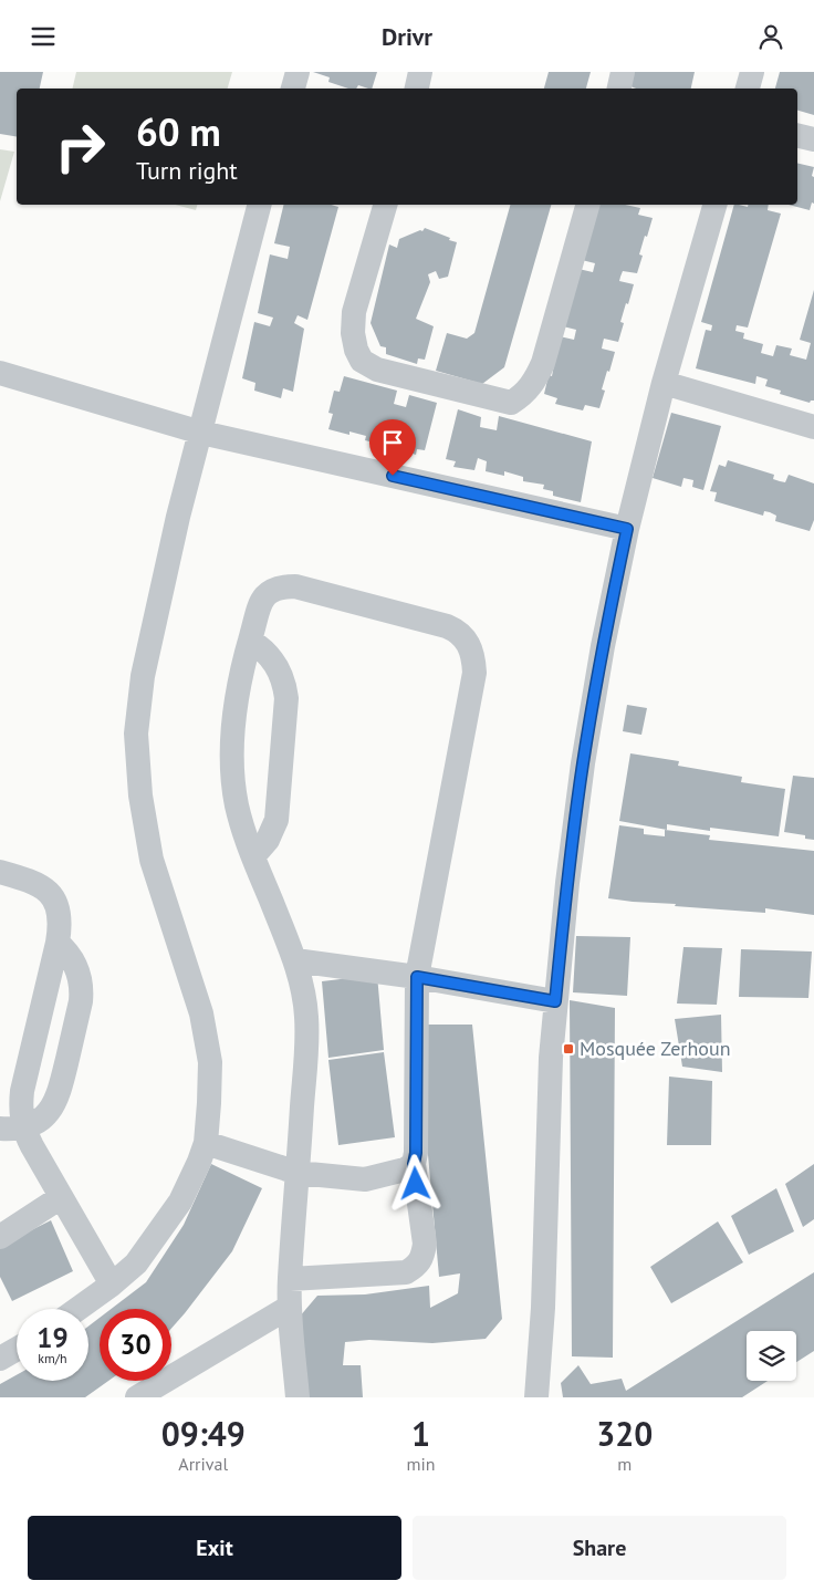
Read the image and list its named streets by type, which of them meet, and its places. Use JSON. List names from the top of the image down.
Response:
{
  "places": {
    "transit": ["Mosquée Zerhoun"]
  },
  "page": {
    "header": "Drivr",
    "turn": ["60 m", "Turn right"],
    "speed": "19 km/h",
    "limit": "30",
    "eta": [
      "09:49",
      "Arrival",
      "1",
      "min",
      "320",
      "m"
    ],
    "buttons": ["Exit", "Share"]
  }
}
